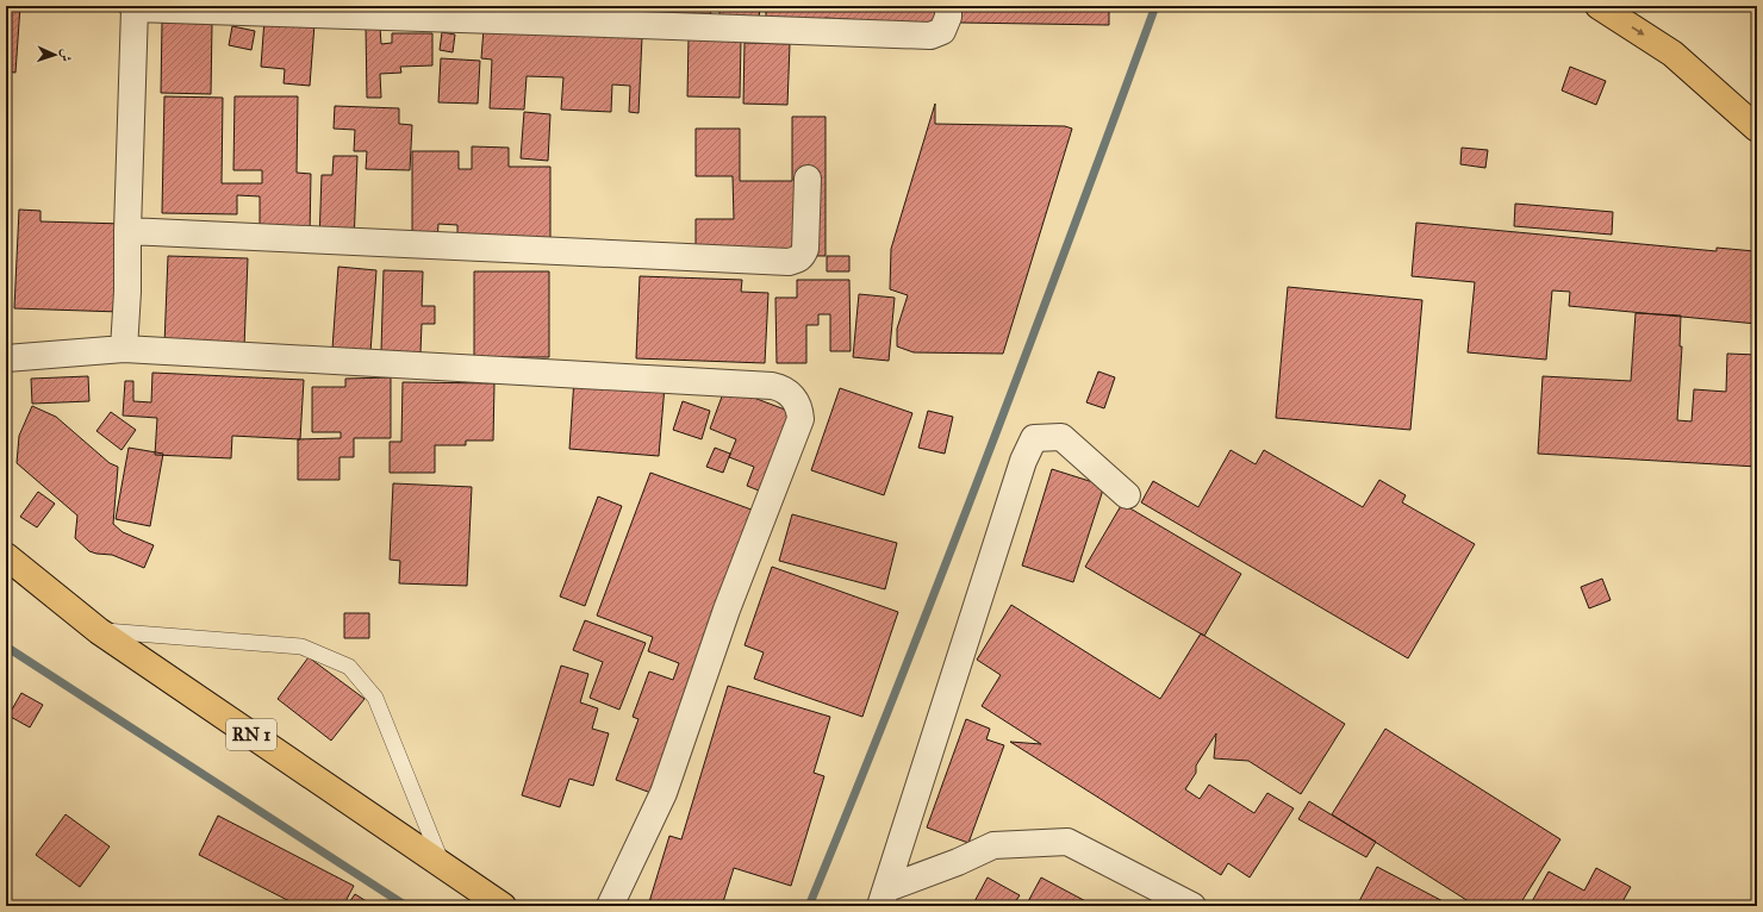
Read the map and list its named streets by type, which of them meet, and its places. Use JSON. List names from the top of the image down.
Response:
{
  "streets": {
    "main road": ["RN 1"]
  },
  "north": "right"
}
